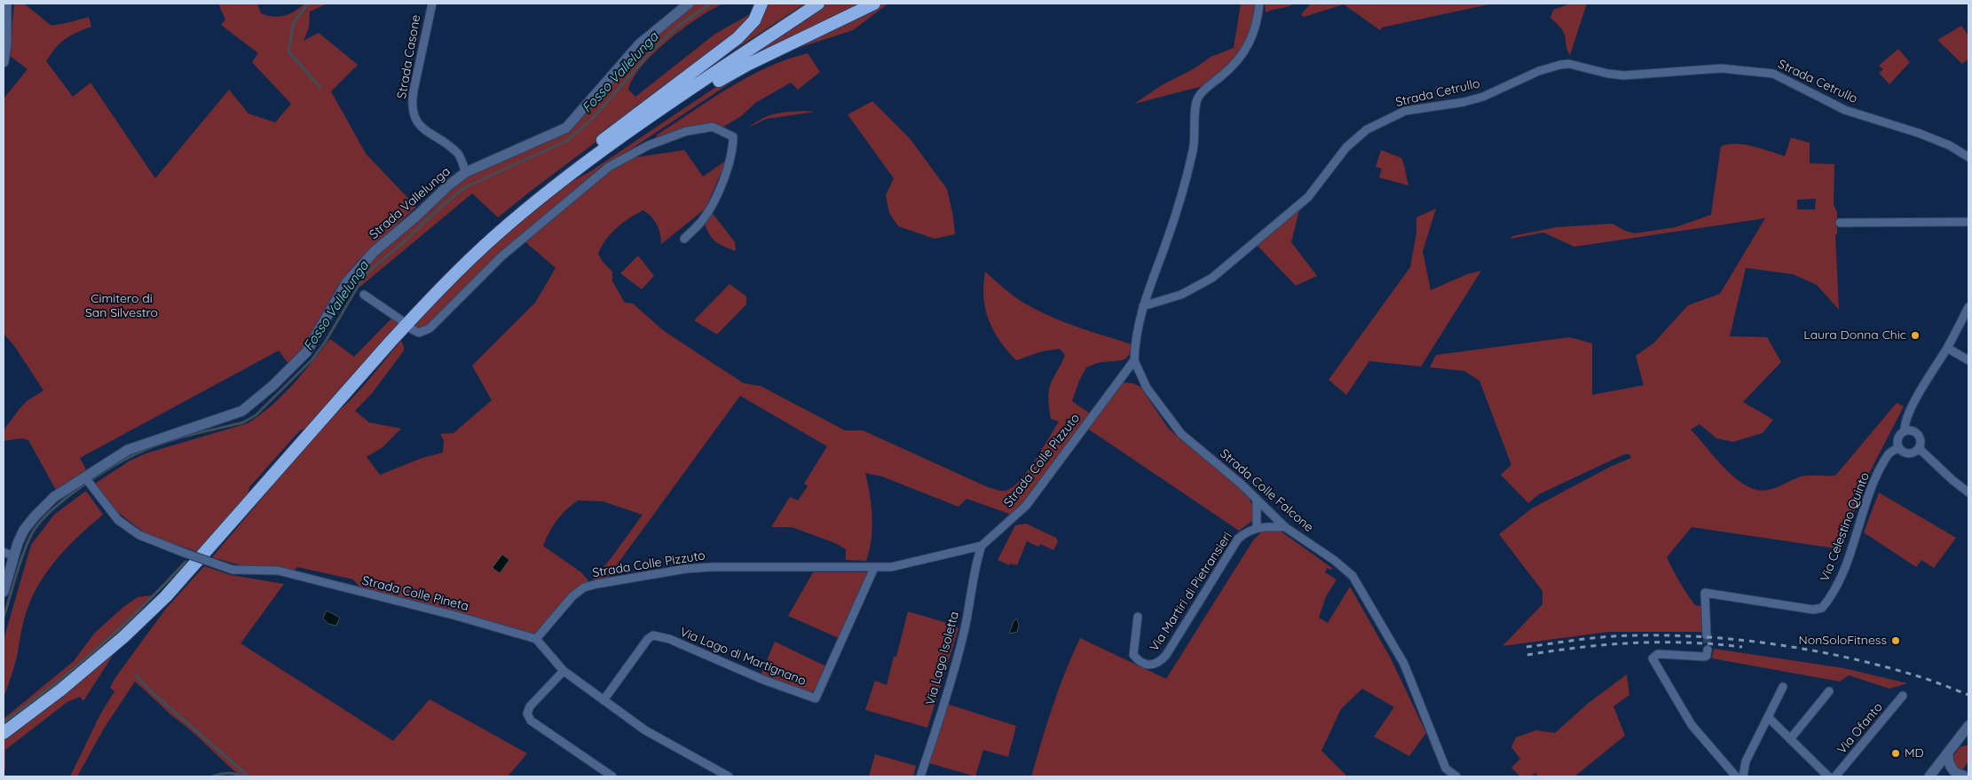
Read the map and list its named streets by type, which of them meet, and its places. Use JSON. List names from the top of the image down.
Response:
{
  "streets": {
    "street": [
      "Strada Casone",
      "Strada Cetrullo",
      "Strada Vallelunga",
      "Strada Colle Pizzuto",
      "Strada Colle Falcone",
      "Via Celestino Quinto",
      "Via Martiri di Pietransieri",
      "Strada Colle Pineta",
      "Via Lago di Martignano",
      "Via Lago Isoletta",
      "Via Ofanto"
    ]
  },
  "crossings": [
    ["Strada Casone", "Strada Vallelunga"],
    ["Strada Vallelunga", "Strada Colle Pineta"],
    ["Strada Colle Pizzuto", "Strada Colle Falcone"],
    ["Strada Colle Pizzuto", "Strada Colle Pineta"],
    ["Strada Colle Pizzuto", "Via Lago di Martignano"],
    ["Strada Colle Pizzuto", "Via Lago Isoletta"],
    ["Strada Colle Falcone", "Via Martiri di Pietransieri"]
  ],
  "water": ["Fosso Vallelunga"],
  "parks": ["Cimitero di San Silvestro"],
  "places": ["Laura Donna Chic", "NonSoloFitness", "MD"]
}
